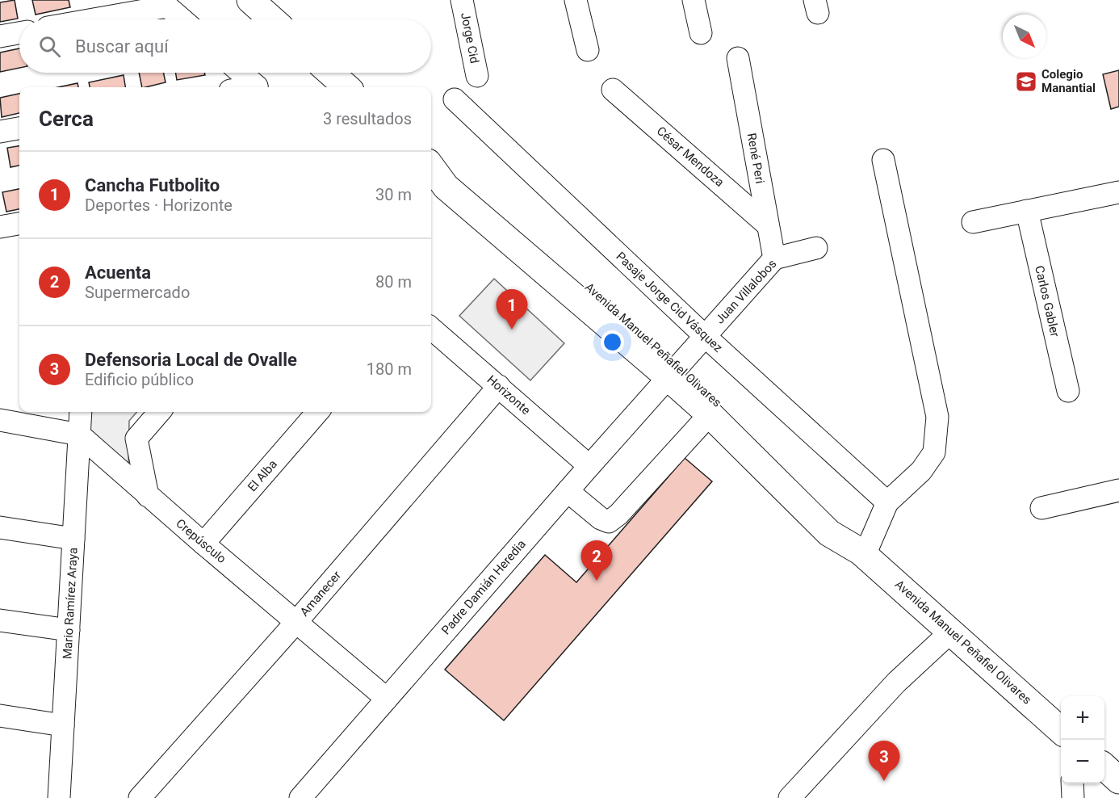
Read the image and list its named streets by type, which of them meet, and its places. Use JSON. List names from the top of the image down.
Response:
{
  "streets": {
    "main road": ["Avenida Manuel Peñafiel Olivares"],
    "street": [
      "Jorge Cid",
      "César Mendoza",
      "René Peri",
      "Juan Villalobos",
      "Carlos Gabler",
      "Pasaje Jorge Cid Vásquez",
      "Horizonte",
      "El Alba",
      "Crepúsculo",
      "Padre Damián Heredia",
      "Amanecer",
      "Mario Ramírez Araya"
    ]
  },
  "crossings": [
    ["César Mendoza", "René Peri"],
    ["René Peri", "Juan Villalobos"],
    ["Juan Villalobos", "Pasaje Jorge Cid Vásquez"],
    ["Juan Villalobos", "Avenida Manuel Peñafiel Olivares"],
    ["Juan Villalobos", "Padre Damián Heredia"],
    ["Avenida Manuel Peñafiel Olivares", "Padre Damián Heredia"],
    ["Horizonte", "Padre Damián Heredia"],
    ["Horizonte", "Amanecer"],
    ["El Alba", "Crepúsculo"],
    ["Crepúsculo", "Padre Damián Heredia"],
    ["Crepúsculo", "Amanecer"],
    ["Crepúsculo", "Mario Ramírez Araya"]
  ],
  "places": {
    "school or university": ["Colegio Manantial"]
  },
  "north": "bottom right",
  "page": {
    "search": "Buscar aquí",
    "heading": ["Cerca", "3 resultados"],
    "list": [
      {
        "mark": "1",
        "name": "Cancha Futbolito",
        "note": "Deportes · Horizonte",
        "value": "30 m"
      },
      {
        "mark": "2",
        "name": "Acuenta",
        "note": "Supermercado",
        "value": "80 m"
      },
      {
        "mark": "3",
        "name": "Defensoria Local de Ovalle",
        "note": "Edificio público",
        "value": "180 m"
      }
    ],
    "pins": ["1", "2", "3"],
    "map_buttons": ["+", "−"]
  }
}
